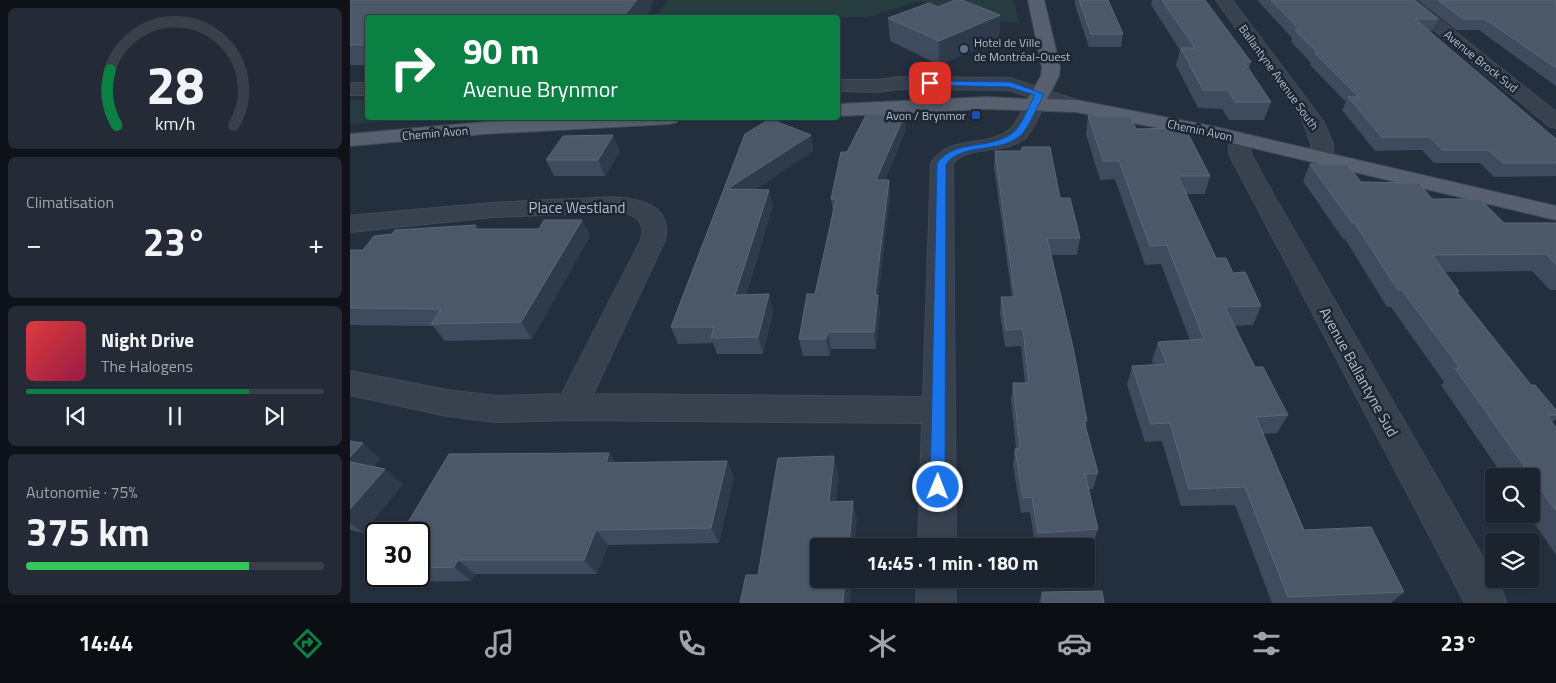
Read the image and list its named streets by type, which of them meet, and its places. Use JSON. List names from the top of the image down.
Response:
{
  "streets": {
    "main road": ["Chemin Avon"],
    "street": [
      "Avenue Brock Sud",
      "Ballantyne Avenue South",
      "Place Westland",
      "Avenue Ballantyne Sud"
    ]
  },
  "crossings": [
    ["Ballantyne Avenue South", "Chemin Avon"],
    ["Chemin Avon", "Avenue Ballantyne Sud"]
  ],
  "places": {
    "other": ["Hotel de Ville de Montréal-Ouest"],
    "transit": ["Avon / Brynmor"]
  },
  "page": {
    "turn": ["90 m", "Avenue Brynmor"],
    "tile": [
      "Climatisation",
      ["Autonomie · 75%", "375 km"]
    ],
    "heat": ["−", "23°", "+"],
    "song": ["Night Drive", "The Halogens"],
    "limit": "30",
    "trip": "14:45 · 1 min · 180 m",
    "tabs": ["14:44", "23°"],
    "gauge": ["28", "km/h"]
  }
}
